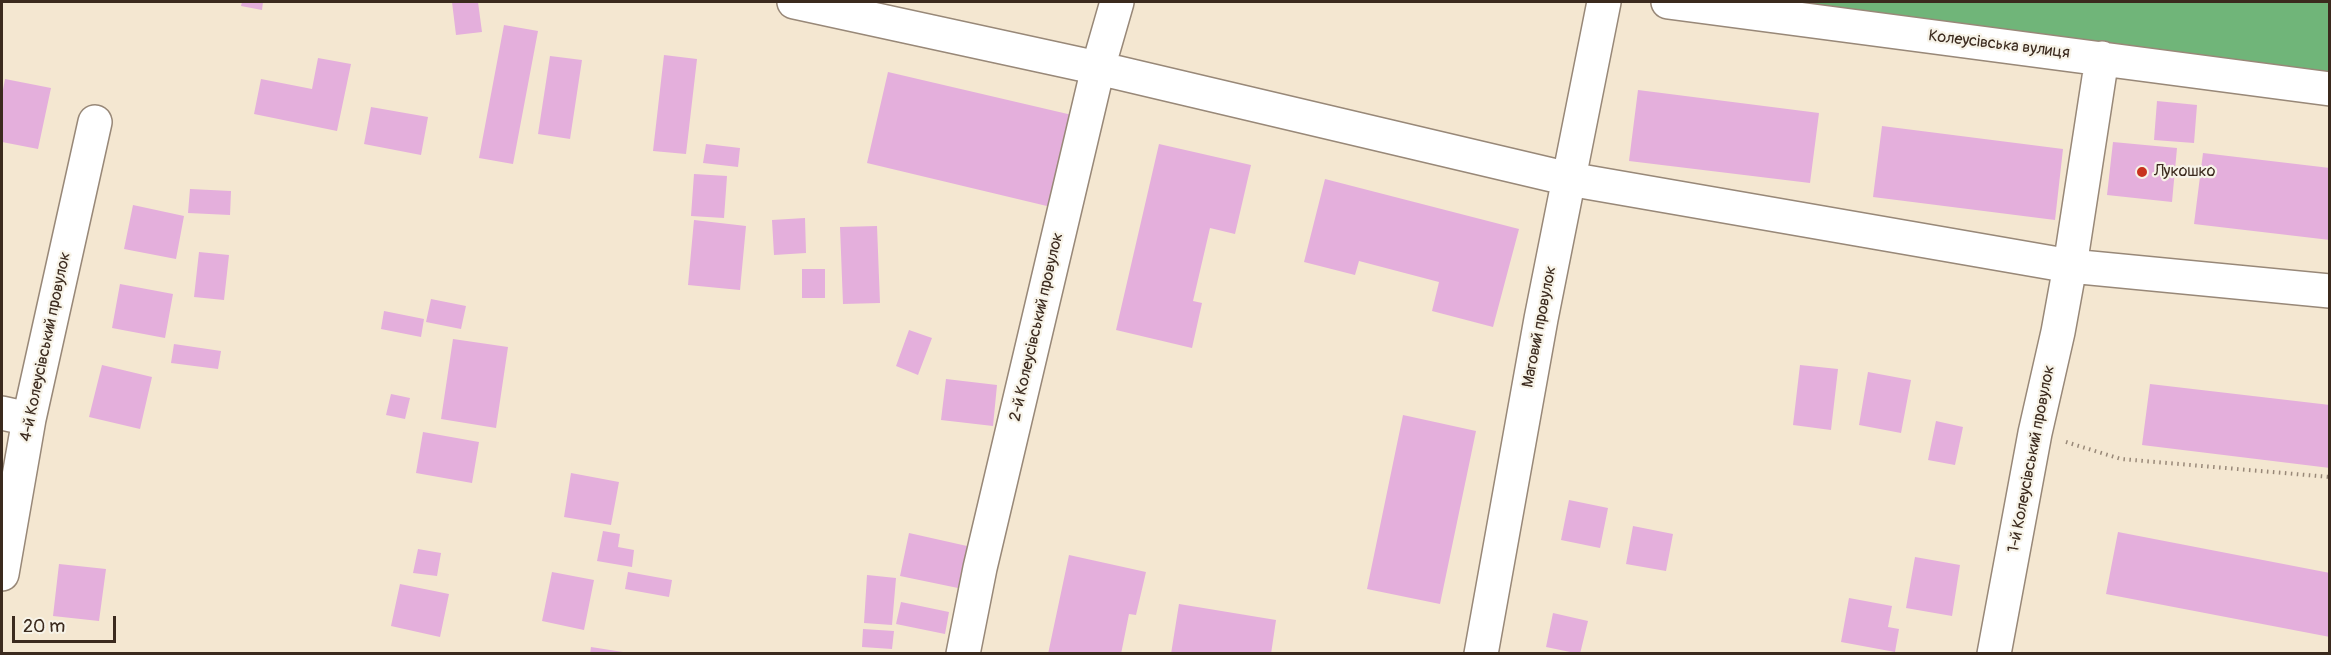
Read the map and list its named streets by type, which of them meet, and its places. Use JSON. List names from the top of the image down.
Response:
{
  "streets": {
    "street": [
      "Колеусівська вулиця",
      "2-й Колеусівський провулок",
      "Маговий провулок",
      "4-й Колеусівський провулок",
      "1-й Колеусівський провулок"
    ]
  },
  "crossings": [
    ["Колеусівська вулиця", "1-й Колеусівський провулок"]
  ],
  "places": ["Лукошко"],
  "scale_bar": "20 m"
}
